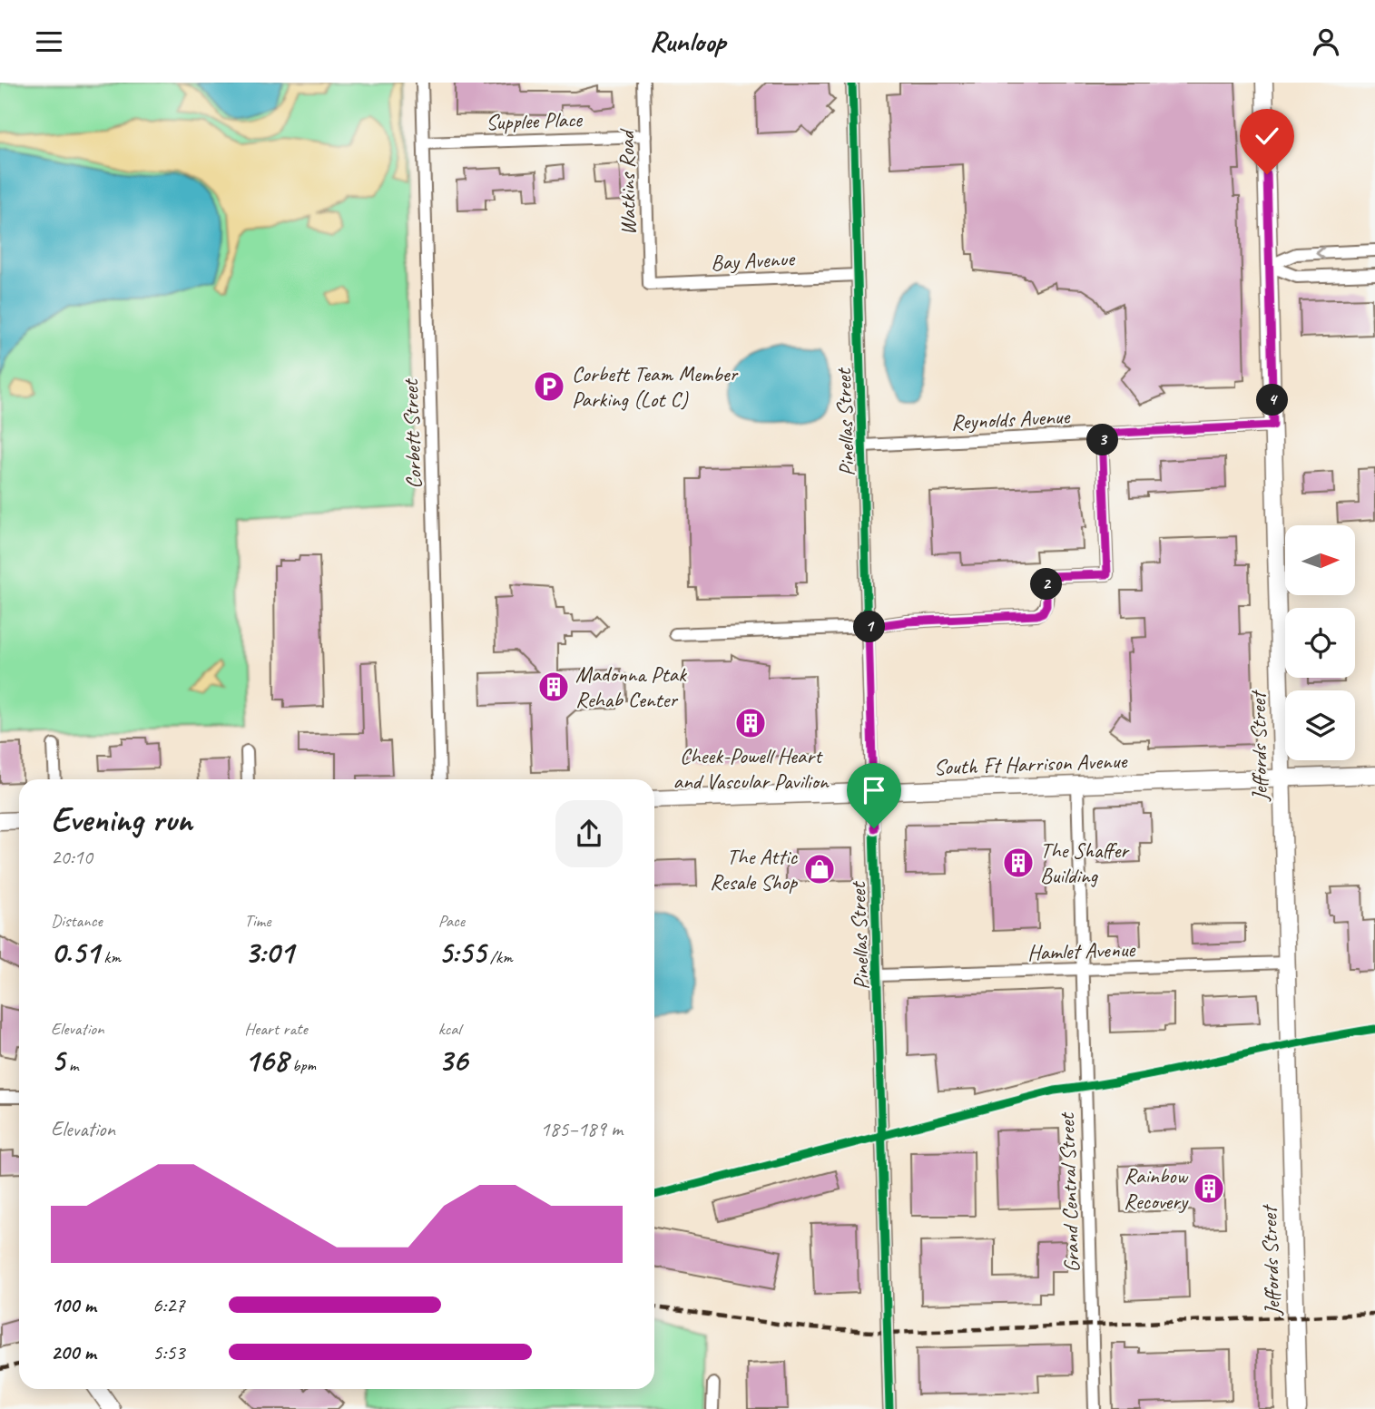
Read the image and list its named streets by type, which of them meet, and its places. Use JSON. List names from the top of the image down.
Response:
{
  "streets": {
    "street": [
      "Supplee Place",
      "Watkins Road",
      "Bay Avenue",
      "Reynolds Avenue",
      "Pinellas Street",
      "Corbett Street",
      "Jeffords Street",
      "South Ft Harrison Avenue",
      "Hamlet Avenue",
      "Grand Central Street"
    ]
  },
  "crossings": [
    ["Supplee Place", "Watkins Road"],
    ["Supplee Place", "Corbett Street"],
    ["Watkins Road", "Bay Avenue"],
    ["Bay Avenue", "Pinellas Street"],
    ["Reynolds Avenue", "Pinellas Street"],
    ["Reynolds Avenue", "Jeffords Street"],
    ["Pinellas Street", "South Ft Harrison Avenue"],
    ["Pinellas Street", "Hamlet Avenue"],
    ["Jeffords Street", "South Ft Harrison Avenue"],
    ["Jeffords Street", "Hamlet Avenue"],
    ["South Ft Harrison Avenue", "Grand Central Street"],
    ["Hamlet Avenue", "Grand Central Street"]
  ],
  "places": {
    "parking": ["Corbett Team Member Parking (Lot C)"],
    "building": [
      "Madonna Ptak Rehab Center",
      "Cheek-Powell Heart and Vascular Pavilion",
      "The Shaffer Building",
      "Rainbow Recovery"
    ],
    "shop": ["The Attic Resale Shop"]
  },
  "north": "right",
  "page": {
    "header": "Runloop",
    "pins": [
      "4",
      "3",
      "2",
      "1"
    ],
    "heading": ["Evening run", "20:10"],
    "stats": [
      ["Distance", "0.51 km"],
      ["Time", "3:01"],
      ["Pace", "5:55 /km"],
      ["Elevation", "5 m"],
      ["Heart rate", "168 bpm"],
      ["kcal", "36"]
    ],
    "chart": ["Elevation", "185–189 m"],
    "list": [
      {
        "name": "100 m",
        "note": "6:27"
      },
      {
        "name": "200 m",
        "note": "5:53"
      }
    ]
  }
}
